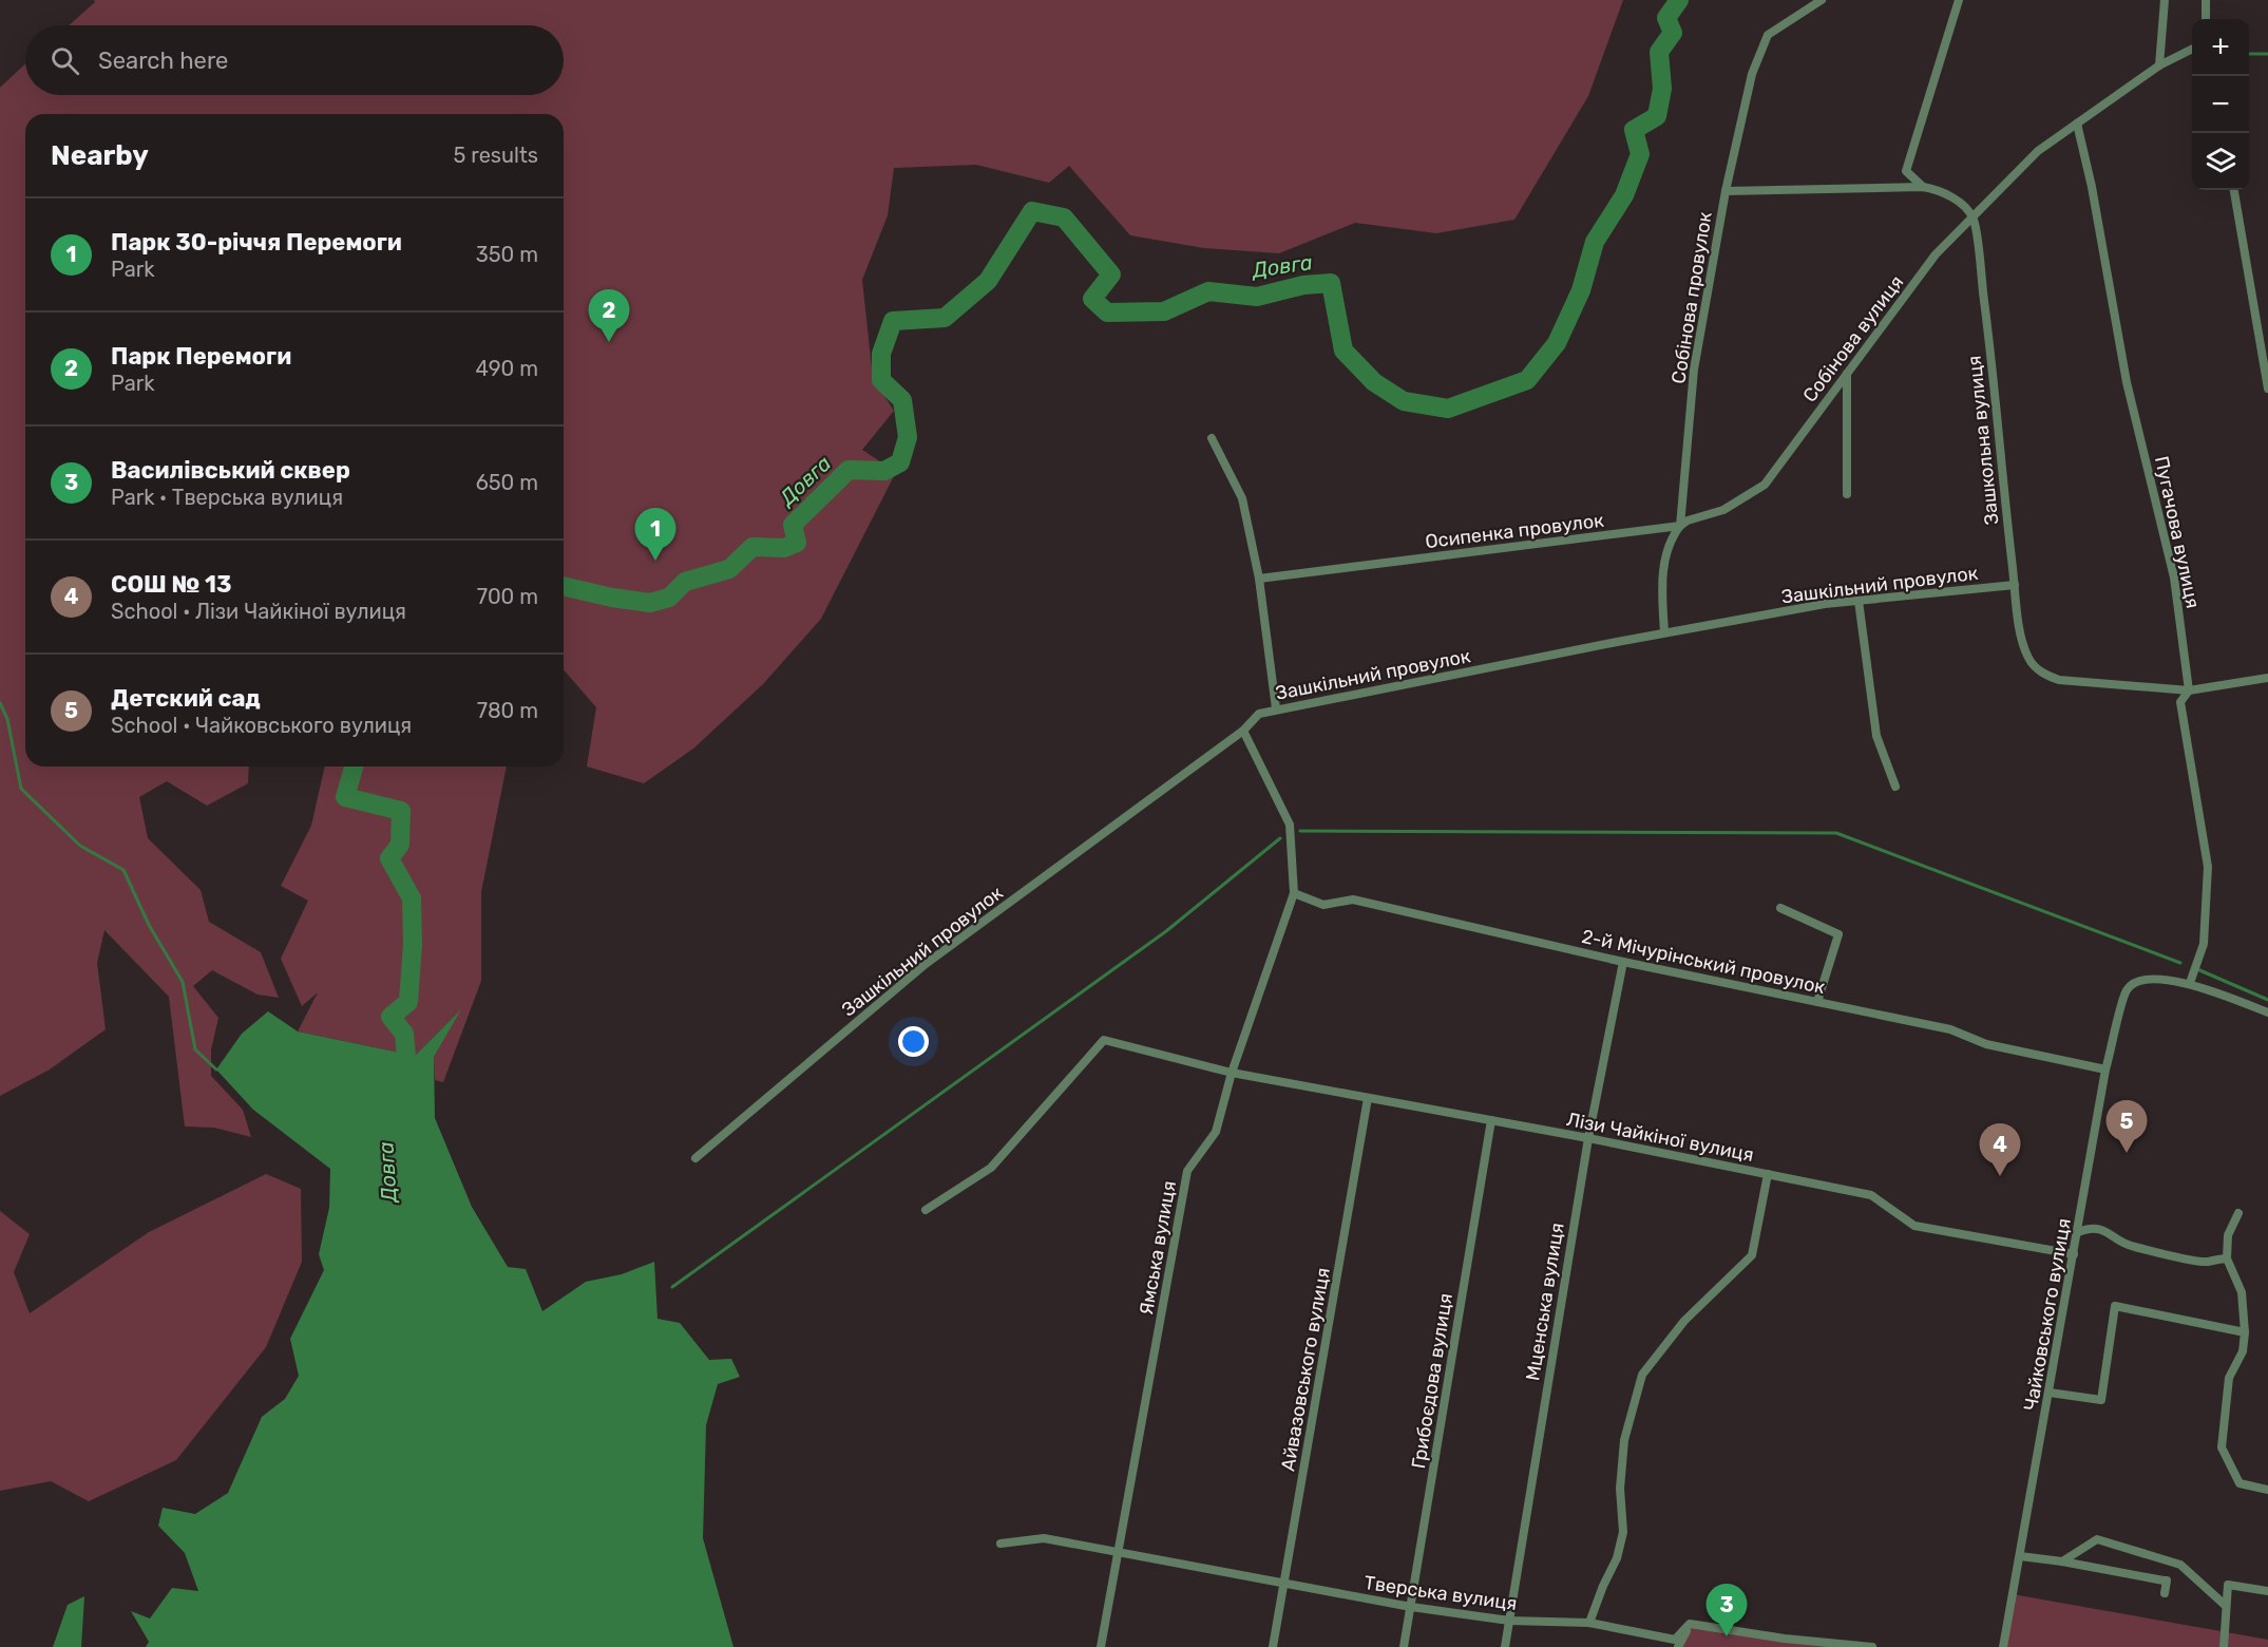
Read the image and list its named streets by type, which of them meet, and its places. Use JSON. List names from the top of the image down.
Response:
{
  "streets": {
    "street": [
      "Собінова провулок",
      "Собінова вулиця",
      "Зашкольна вулиця",
      "Осипенка провулок",
      "Пугачова вулиця",
      "Зашкільний провулок",
      "2-й Мічурінський провулок",
      "Лізи Чайкіної вулиця",
      "Ямська вулиця",
      "Мценська вулиця",
      "Чайковського вулиця",
      "Айвазовського вулиця",
      "Грибоєдова вулиця",
      "Тверська вулиця"
    ]
  },
  "crossings": [
    ["Собінова провулок", "Осипенка провулок"],
    ["Собінова провулок", "Зашкільний провулок"],
    ["Собінова вулиця", "Зашкольна вулиця"],
    ["Собінова вулиця", "Осипенка провулок"],
    ["Зашкольна вулиця", "Пугачова вулиця"],
    ["Зашкольна вулиця", "Зашкільний провулок"],
    ["Пугачова вулиця", "Чайковського вулиця"],
    ["Зашкільний провулок", "Ямська вулиця"],
    ["2-й Мічурінський провулок", "Ямська вулиця"],
    ["2-й Мічурінський провулок", "Мценська вулиця"],
    ["2-й Мічурінський провулок", "Чайковського вулиця"],
    ["Лізи Чайкіної вулиця", "Ямська вулиця"],
    ["Лізи Чайкіної вулиця", "Мценська вулиця"],
    ["Лізи Чайкіної вулиця", "Чайковського вулиця"],
    ["Лізи Чайкіної вулиця", "Айвазовського вулиця"],
    ["Лізи Чайкіної вулиця", "Грибоєдова вулиця"],
    ["Ямська вулиця", "Тверська вулиця"],
    ["Мценська вулиця", "Тверська вулиця"],
    ["Айвазовського вулиця", "Тверська вулиця"],
    ["Грибоєдова вулиця", "Тверська вулиця"]
  ],
  "water": ["Довга"],
  "page": {
    "map_buttons": ["+", "−"],
    "search": "Search here",
    "heading": ["Nearby", "5 results"],
    "list": [
      {
        "mark": "1",
        "name": "Парк 30-річчя Перемоги",
        "note": "Park",
        "value": "350 m"
      },
      {
        "mark": "2",
        "name": "Парк Перемоги",
        "note": "Park",
        "value": "490 m"
      },
      {
        "mark": "3",
        "name": "Василівський сквер",
        "note": "Park · Тверська вулиця",
        "value": "650 m"
      },
      {
        "mark": "4",
        "name": "СОШ № 13",
        "note": "School · Лізи Чайкіної вулиця",
        "value": "700 m"
      },
      {
        "mark": "5",
        "name": "Детский сад",
        "note": "School · Чайковського вулиця",
        "value": "780 m"
      }
    ],
    "pins": [
      "2",
      "1",
      "5",
      "4",
      "3"
    ]
  }
}
